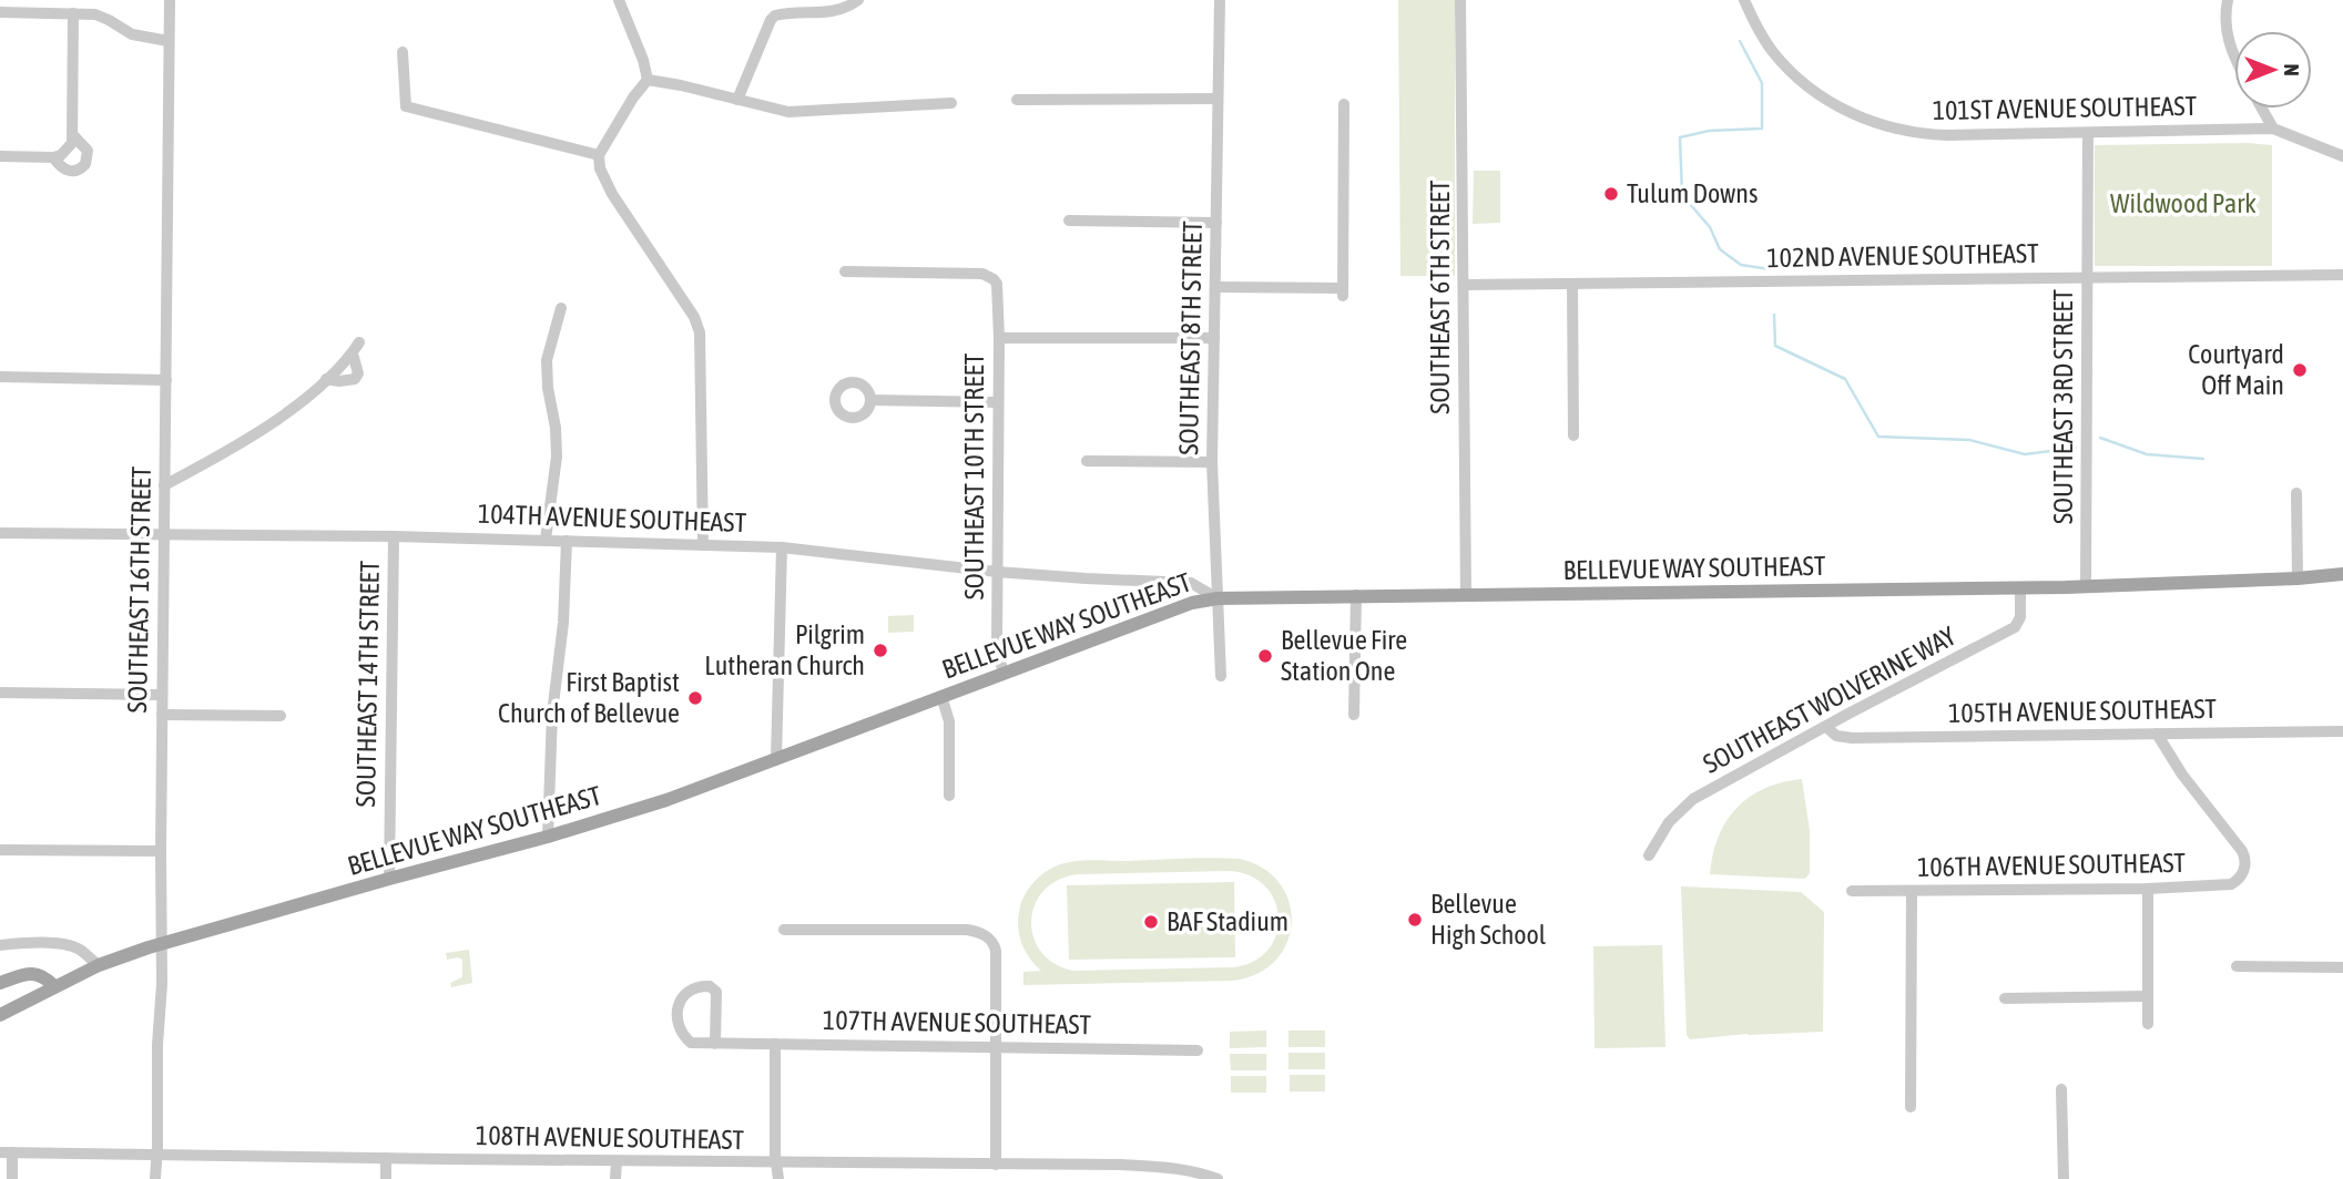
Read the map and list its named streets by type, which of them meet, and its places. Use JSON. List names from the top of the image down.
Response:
{
  "streets": {
    "main road": ["BELLEVUE WAY SOUTHEAST"],
    "street": [
      "101ST AVENUE SOUTHEAST",
      "102ND AVENUE SOUTHEAST",
      "SOUTHEAST 6TH STREET",
      "SOUTHEAST 8TH STREET",
      "SOUTHEAST 3RD STREET",
      "SOUTHEAST 10TH STREET",
      "104TH AVENUE SOUTHEAST",
      "SOUTHEAST 16TH STREET",
      "SOUTHEAST 14TH STREET",
      "SOUTHEAST WOLVERINE WAY",
      "105TH AVENUE SOUTHEAST",
      "106TH AVENUE SOUTHEAST",
      "107TH AVENUE SOUTHEAST",
      "108TH AVENUE SOUTHEAST"
    ]
  },
  "crossings": [
    ["101ST AVENUE SOUTHEAST", "SOUTHEAST 3RD STREET"],
    ["102ND AVENUE SOUTHEAST", "SOUTHEAST 6TH STREET"],
    ["102ND AVENUE SOUTHEAST", "SOUTHEAST 3RD STREET"],
    ["SOUTHEAST 6TH STREET", "BELLEVUE WAY SOUTHEAST"],
    ["SOUTHEAST 8TH STREET", "104TH AVENUE SOUTHEAST"],
    ["SOUTHEAST 8TH STREET", "BELLEVUE WAY SOUTHEAST"],
    ["SOUTHEAST 3RD STREET", "BELLEVUE WAY SOUTHEAST"],
    ["SOUTHEAST 10TH STREET", "104TH AVENUE SOUTHEAST"],
    ["SOUTHEAST 10TH STREET", "BELLEVUE WAY SOUTHEAST"],
    ["104TH AVENUE SOUTHEAST", "BELLEVUE WAY SOUTHEAST"],
    ["104TH AVENUE SOUTHEAST", "SOUTHEAST 16TH STREET"],
    ["104TH AVENUE SOUTHEAST", "SOUTHEAST 14TH STREET"],
    ["BELLEVUE WAY SOUTHEAST", "SOUTHEAST 16TH STREET"],
    ["BELLEVUE WAY SOUTHEAST", "SOUTHEAST 14TH STREET"],
    ["BELLEVUE WAY SOUTHEAST", "SOUTHEAST WOLVERINE WAY"],
    ["SOUTHEAST 16TH STREET", "108TH AVENUE SOUTHEAST"],
    ["SOUTHEAST WOLVERINE WAY", "105TH AVENUE SOUTHEAST"],
    ["105TH AVENUE SOUTHEAST", "106TH AVENUE SOUTHEAST"]
  ],
  "parks": ["Wildwood Park"],
  "places": [
    "Tulum Downs",
    "Courtyard Off Main",
    "Pilgrim Lutheran Church",
    "Bellevue Fire Station One",
    "First Baptist Church of Bellevue",
    "Bellevue High School",
    "BAF Stadium"
  ],
  "north": "right"
}
